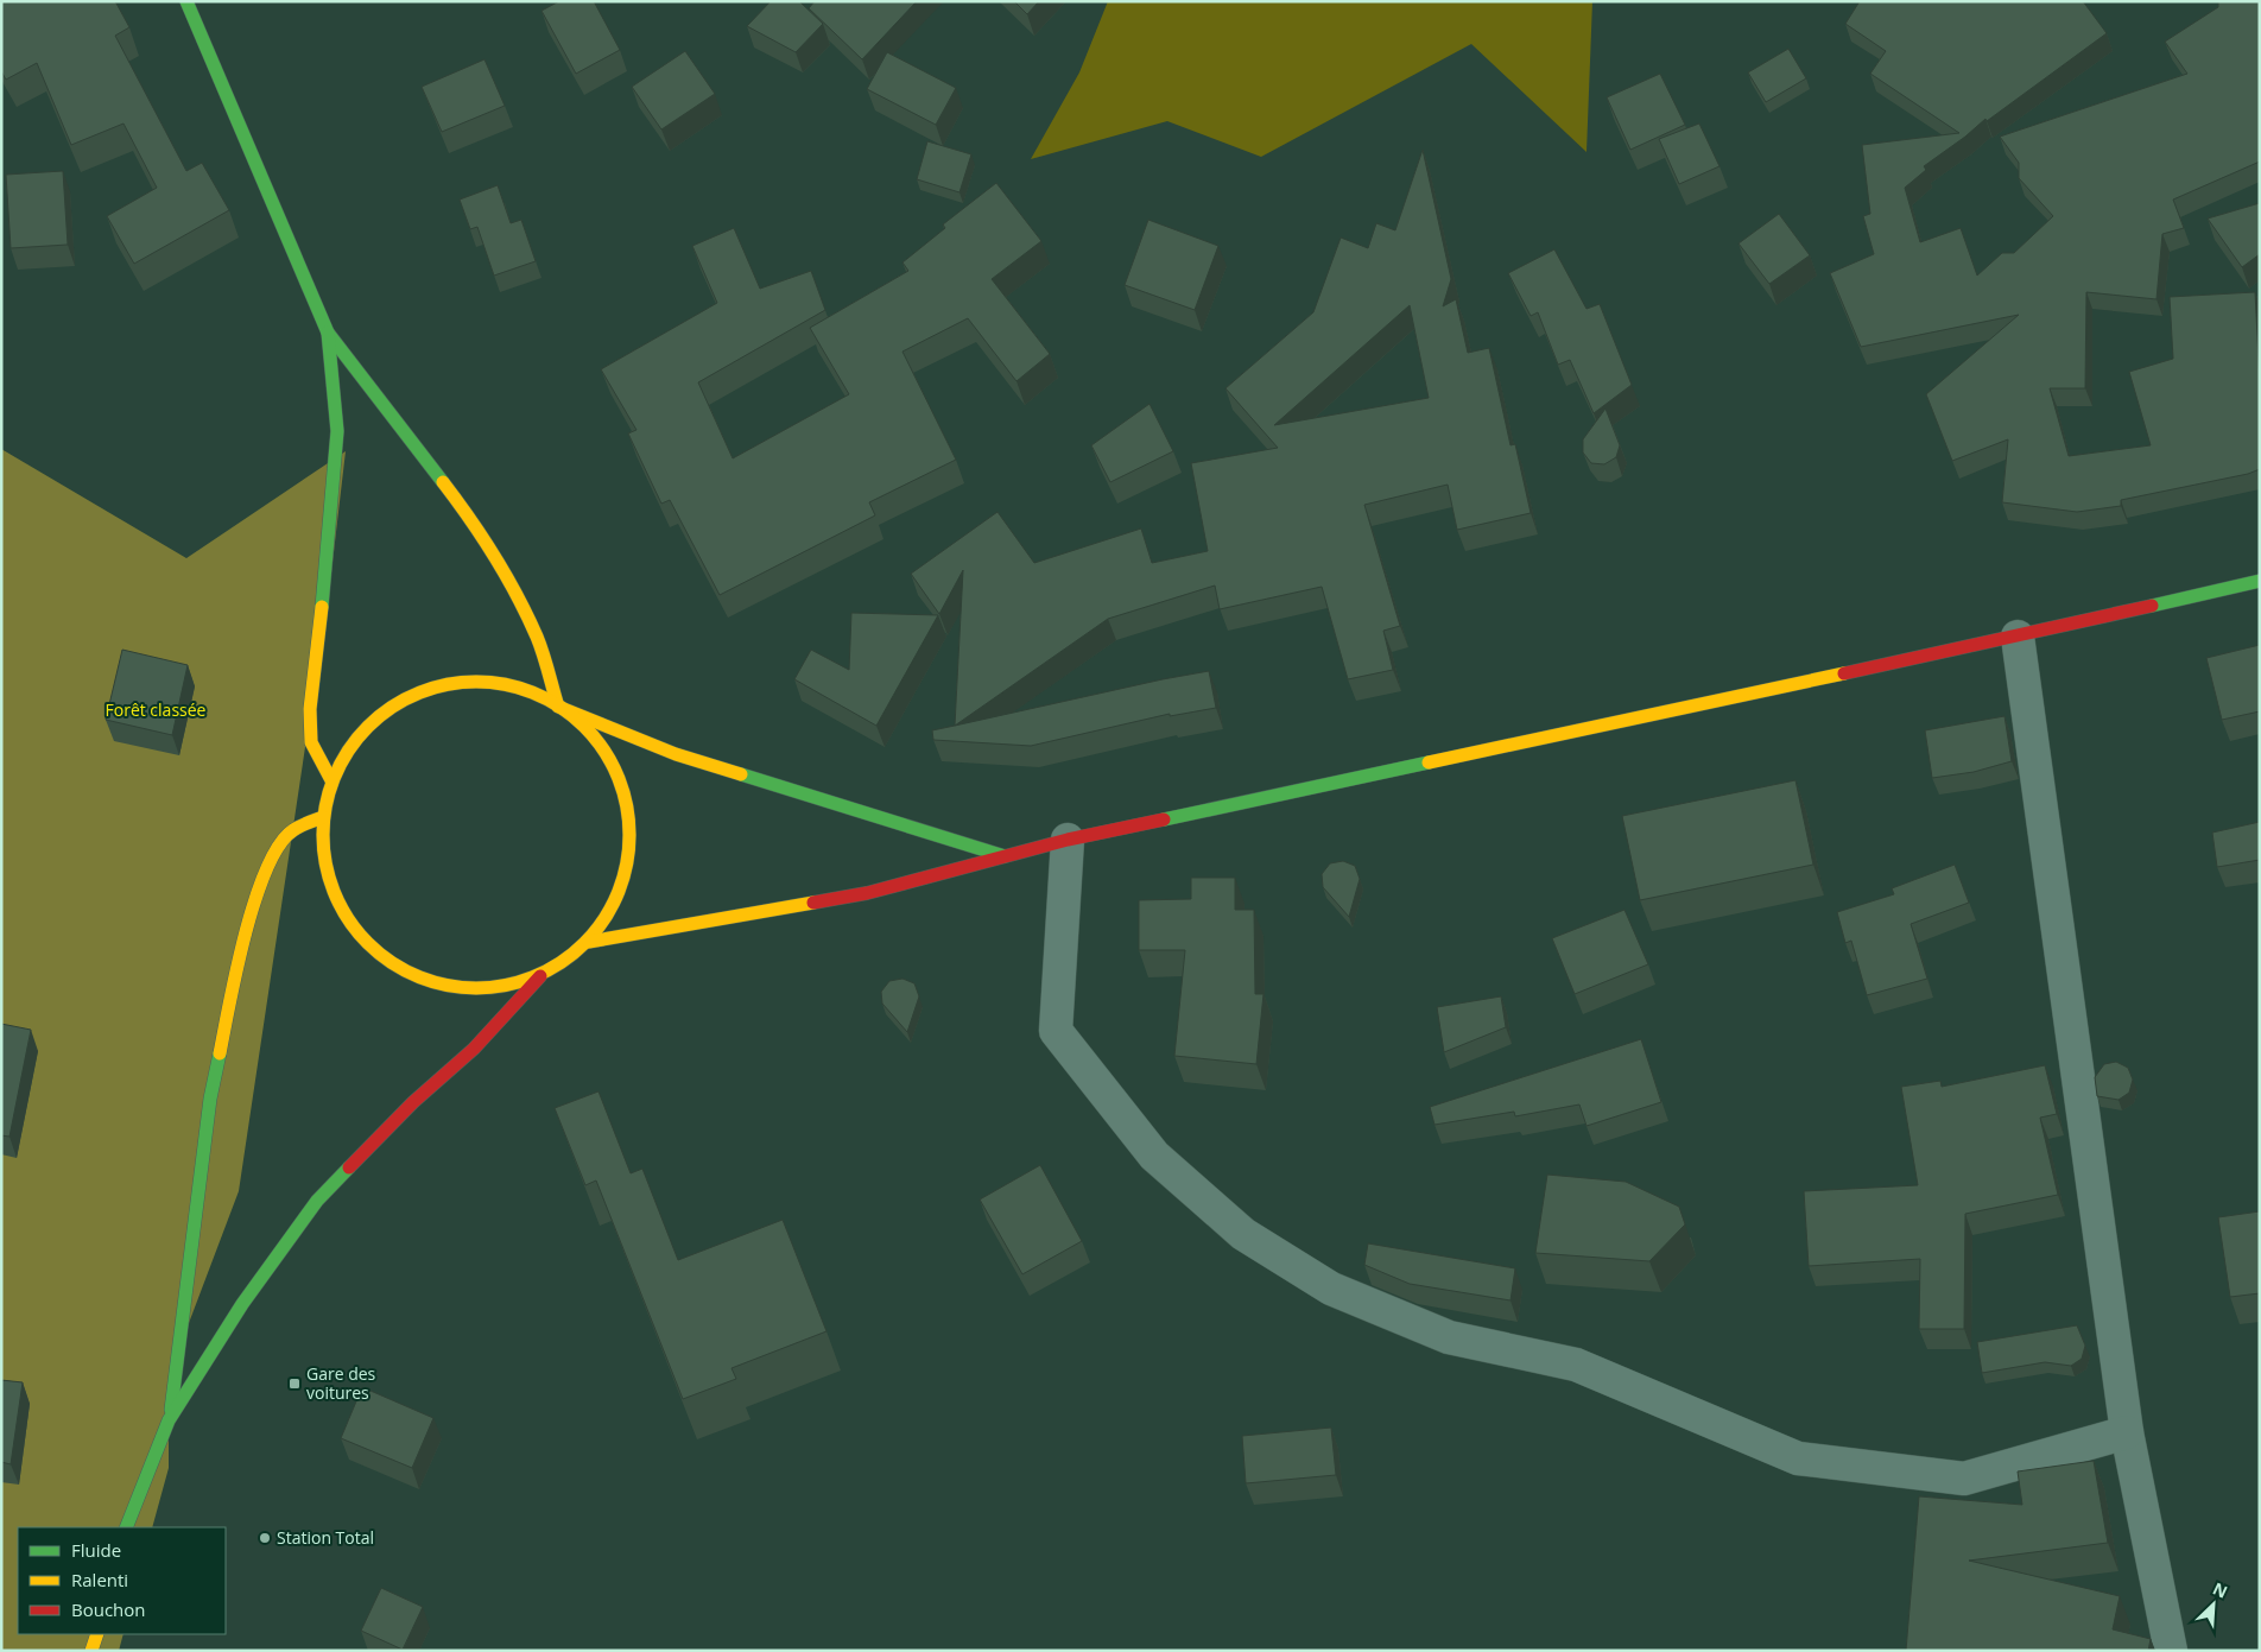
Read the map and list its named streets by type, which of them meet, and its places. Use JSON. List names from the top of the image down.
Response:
{
  "parks": ["Forêt classée"],
  "places": {
    "transit": ["Gare des voitures"],
    "other": ["Station Total"]
  },
  "legend": ["Fluide", "Ralenti", "Bouchon"],
  "north": "top right"
}
